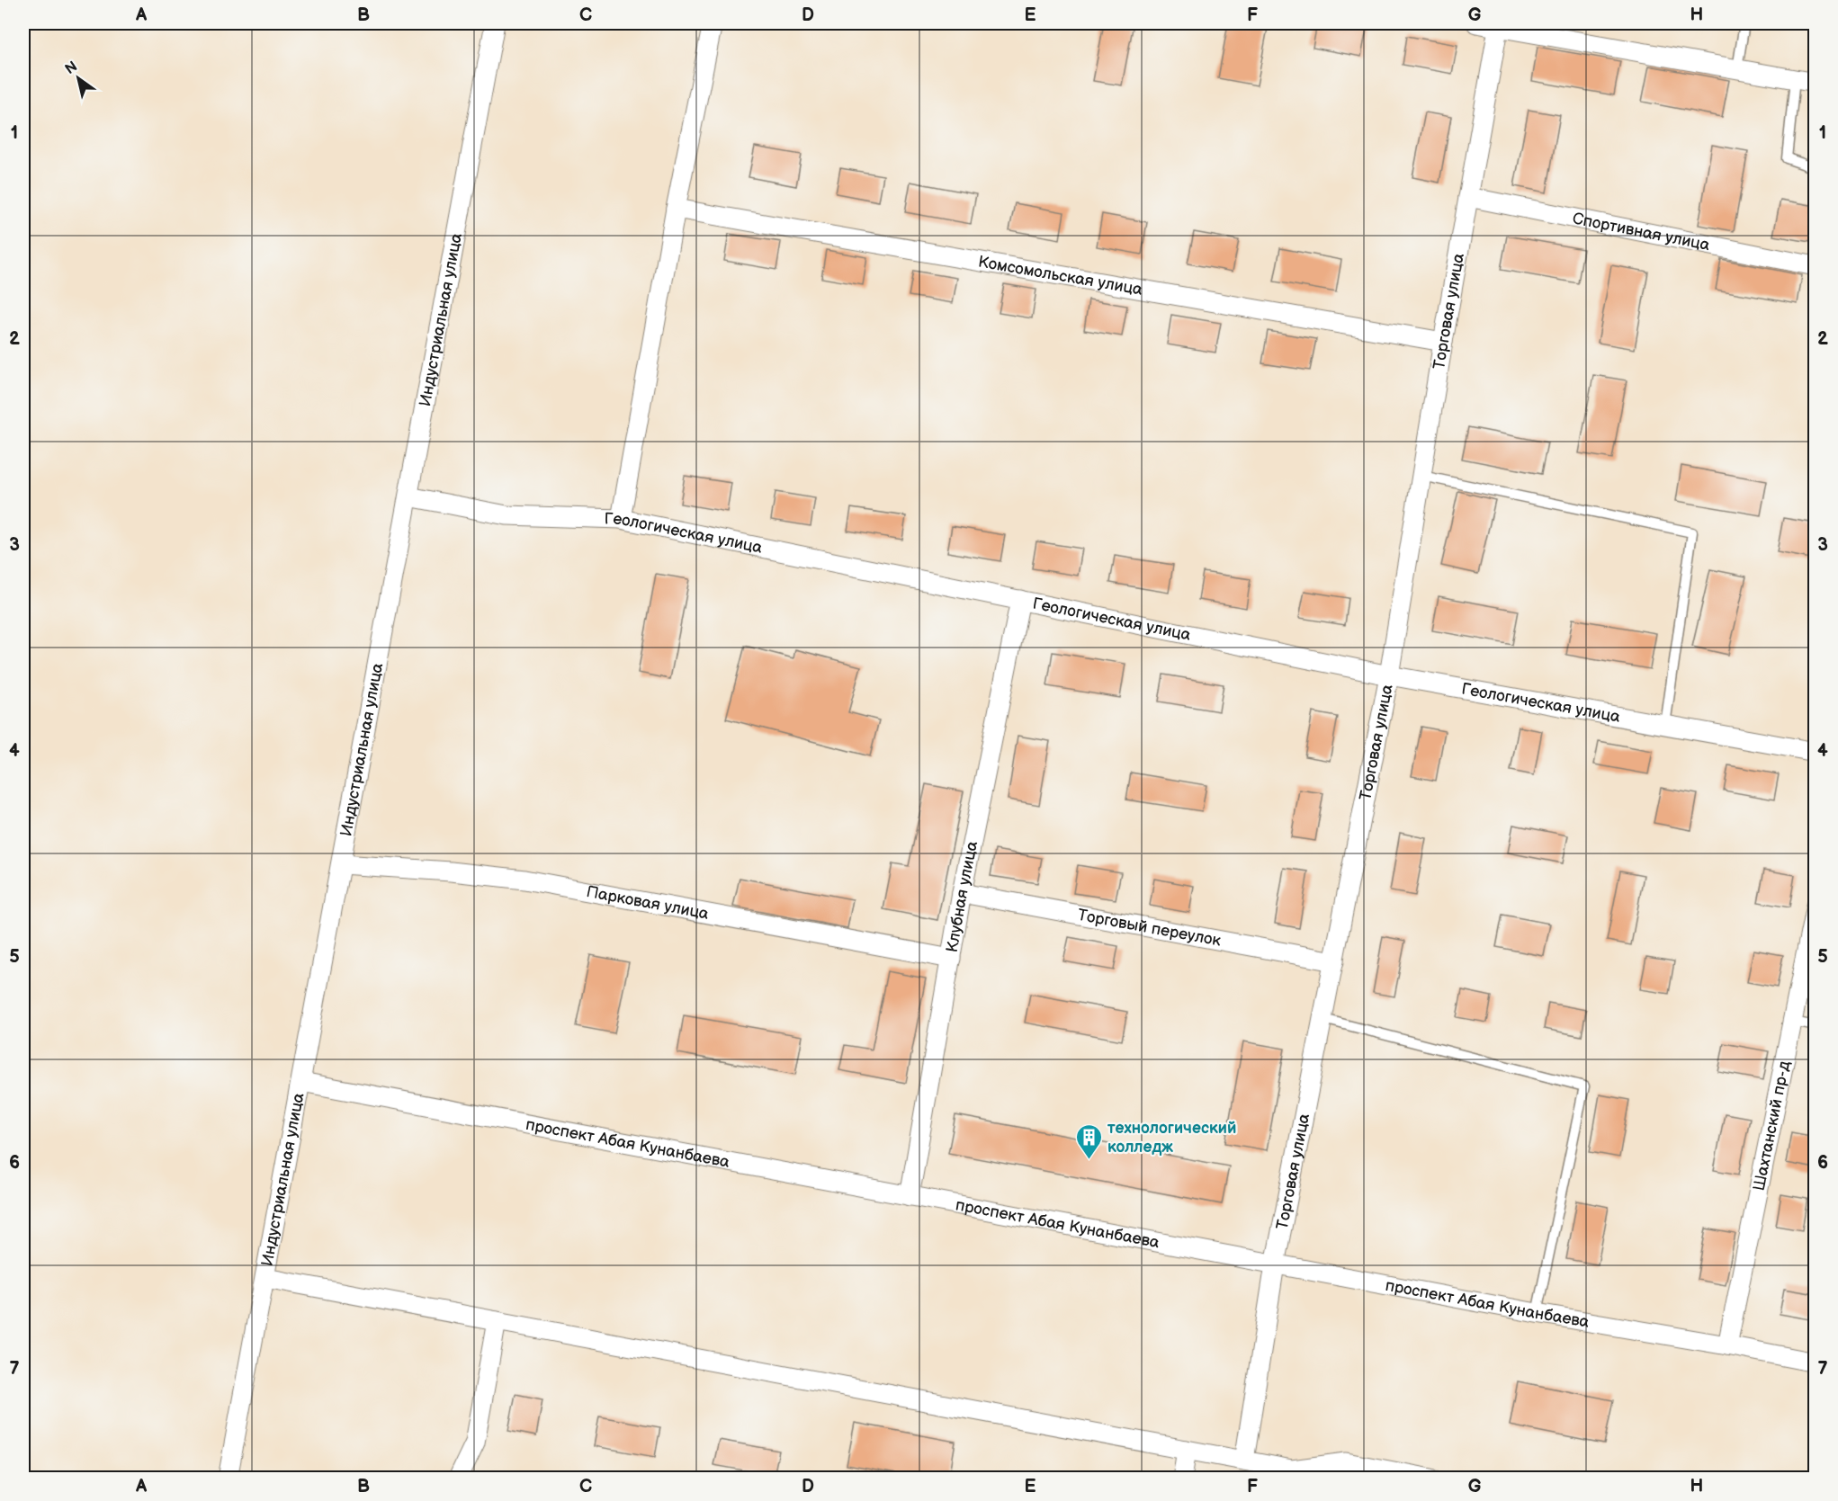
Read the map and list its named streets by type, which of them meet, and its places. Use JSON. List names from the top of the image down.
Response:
{
  "streets": {
    "street": [
      "Спортивная улица",
      "Комсомольская улица",
      "Торговая улица",
      "Индустриальная улица",
      "Геологическая улица",
      "Клубная улица",
      "Парковая улица",
      "Торговый переулок",
      "Шахтанский пр-д",
      "проспект Абая Кунанбаева"
    ]
  },
  "crossings": [
    ["Спортивная улица", "Торговая улица"],
    ["Комсомольская улица", "Торговая улица"],
    ["Торговая улица", "Геологическая улица"],
    ["Торговая улица", "Торговый переулок"],
    ["Торговая улица", "проспект Абая Кунанбаева"],
    ["Индустриальная улица", "Геологическая улица"],
    ["Индустриальная улица", "Парковая улица"],
    ["Индустриальная улица", "проспект Абая Кунанбаева"],
    ["Геологическая улица", "Клубная улица"],
    ["Клубная улица", "Парковая улица"],
    ["Клубная улица", "Торговый переулок"],
    ["Клубная улица", "проспект Абая Кунанбаева"],
    ["Шахтанский пр-д", "проспект Абая Кунанбаева"]
  ],
  "places": {
    "building": ["технологический колледж"]
  },
  "north": "top left",
  "grid": {
    "columns": [
      "A",
      "B",
      "C",
      "D",
      "E",
      "F",
      "G",
      "H"
    ],
    "rows": [
      "1",
      "2",
      "3",
      "4",
      "5",
      "6",
      "7"
    ]
  }
}
